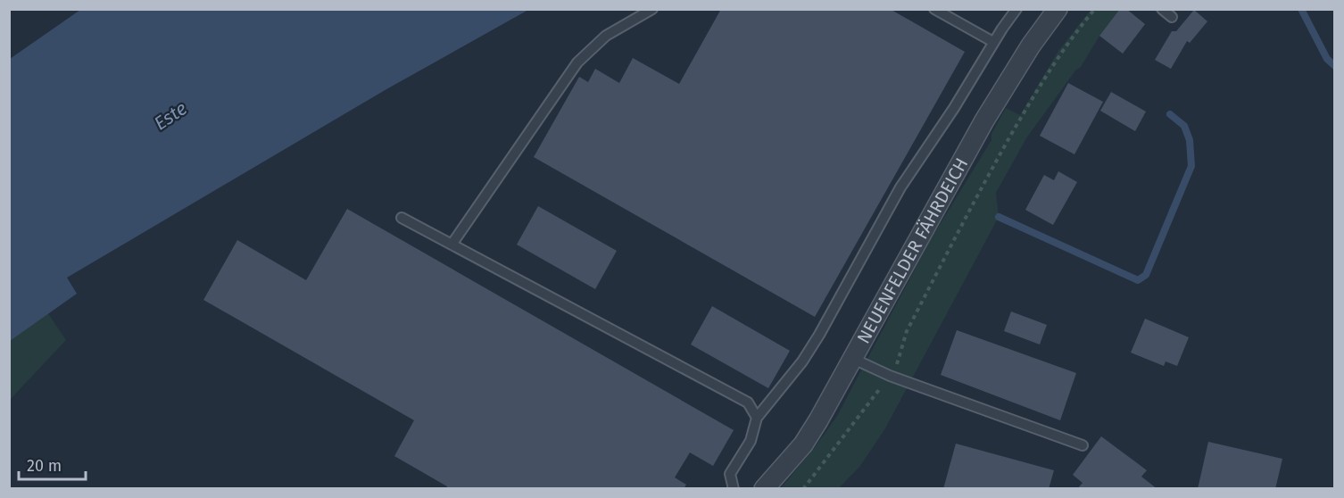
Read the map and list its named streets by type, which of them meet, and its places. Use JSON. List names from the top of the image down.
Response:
{
  "streets": {
    "street": ["NEUENFELDER FÄHRDEICH"]
  },
  "water": ["Este"],
  "scale_bar": "20 m"
}
